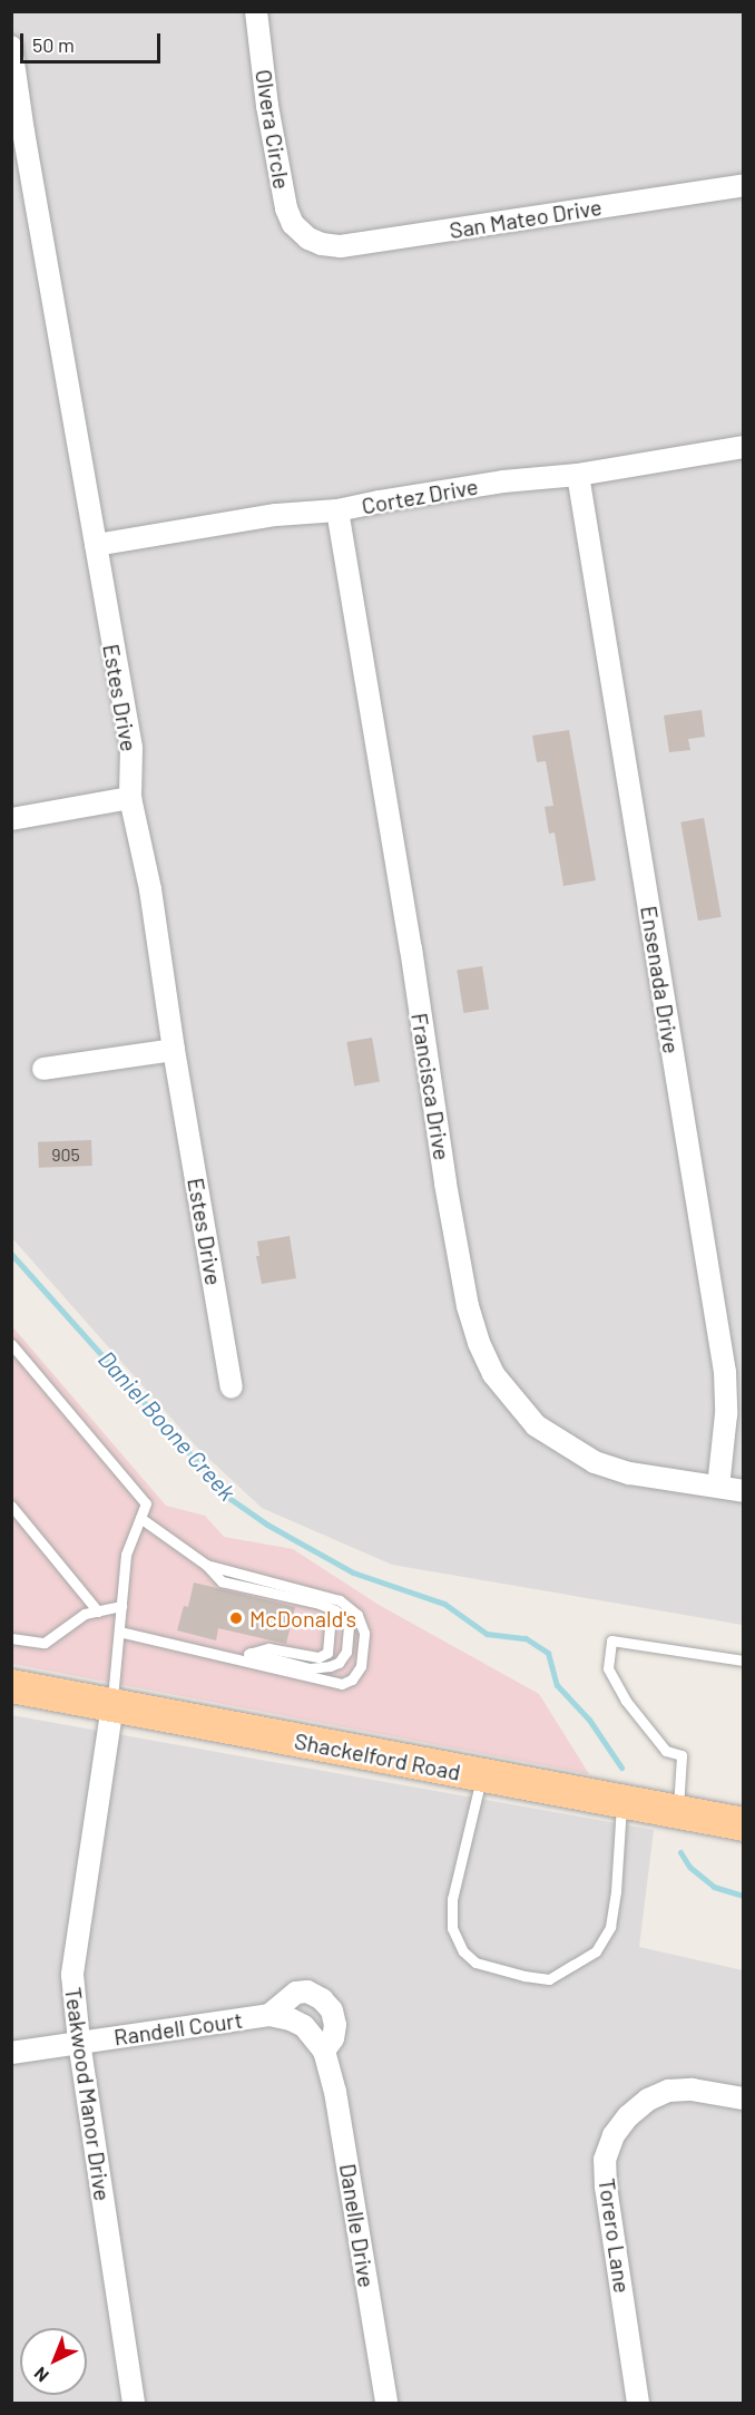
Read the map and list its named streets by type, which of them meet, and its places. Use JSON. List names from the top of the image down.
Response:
{
  "streets": {
    "main road": ["Shackelford Road"],
    "street": [
      "Olvera Circle",
      "San Mateo Drive",
      "Cortez Drive",
      "Estes Drive",
      "Ensenada Drive",
      "Francisca Drive",
      "Randell Court",
      "Teakwood Manor Drive",
      "Danelle Drive",
      "Torero Lane"
    ]
  },
  "crossings": [
    ["Olvera Circle", "San Mateo Drive"],
    ["Cortez Drive", "Estes Drive"],
    ["Cortez Drive", "Ensenada Drive"],
    ["Cortez Drive", "Francisca Drive"],
    ["Ensenada Drive", "Francisca Drive"],
    ["Shackelford Road", "Teakwood Manor Drive"],
    ["Randell Court", "Teakwood Manor Drive"],
    ["Randell Court", "Danelle Drive"]
  ],
  "water": ["Daniel Boone Creek"],
  "places": ["McDonald's"],
  "house_numbers": ["905"],
  "scale_bar": "50 m",
  "north": "bottom left"
}
